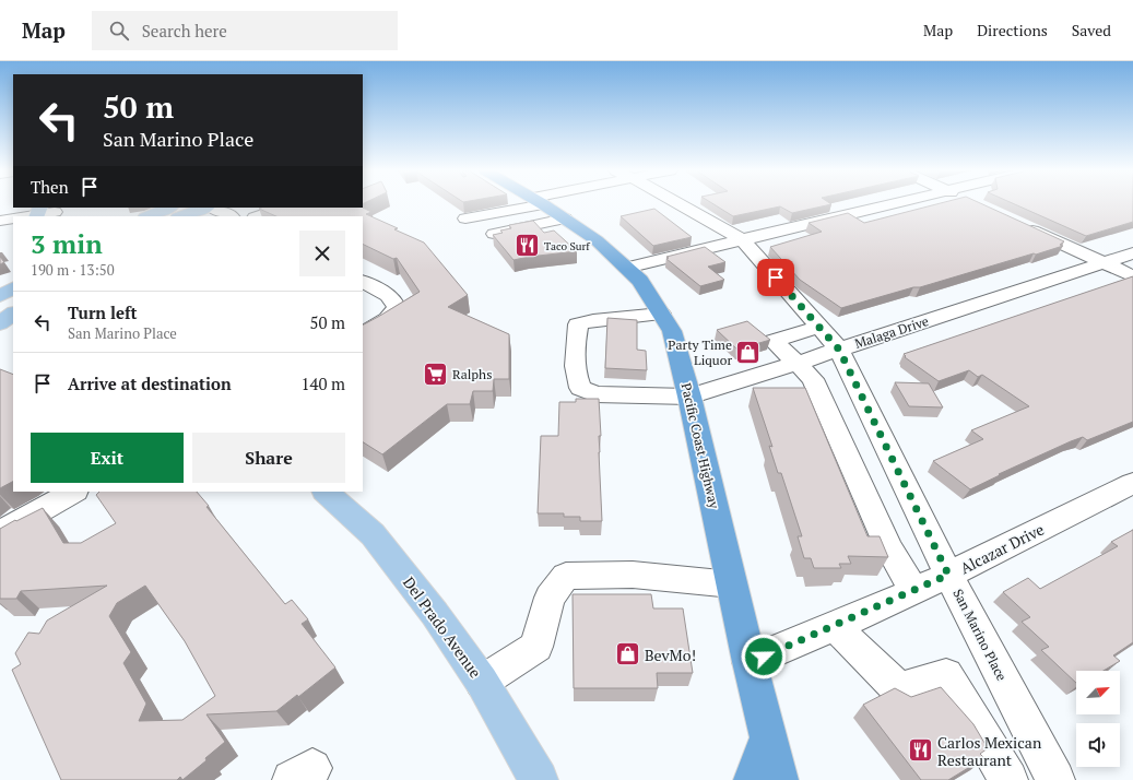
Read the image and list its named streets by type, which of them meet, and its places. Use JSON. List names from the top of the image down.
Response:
{
  "streets": {
    "highway": ["Pacific Coast Highway"],
    "main road": ["Del Prado Avenue"],
    "street": ["Malaga Drive", "Alcazar Drive", "San Marino Place"]
  },
  "crossings": [
    ["Malaga Drive", "Pacific Coast Highway"],
    ["Malaga Drive", "San Marino Place"],
    ["Pacific Coast Highway", "Alcazar Drive"],
    ["Alcazar Drive", "San Marino Place"]
  ],
  "places": {
    "restaurant": ["Taco Surf", "Carlos Mexican Restaurant"],
    "shop": ["Party Time Liquor", "BevMo!"],
    "supermarket": ["Ralphs"]
  },
  "north": "top right",
  "page": {
    "header": "Map",
    "search": "Search here",
    "nav": ["Map", "Directions", "Saved"],
    "turn": ["50 m", "San Marino Place"],
    "then": "Then",
    "heading": ["3 min", "190 m · 13:50"],
    "list": [
      {
        "name": "Turn left",
        "note": "San Marino Place",
        "value": "50 m"
      },
      {
        "name": "Arrive at destination",
        "value": "140 m"
      }
    ],
    "buttons": ["Exit", "Share"]
  }
}
